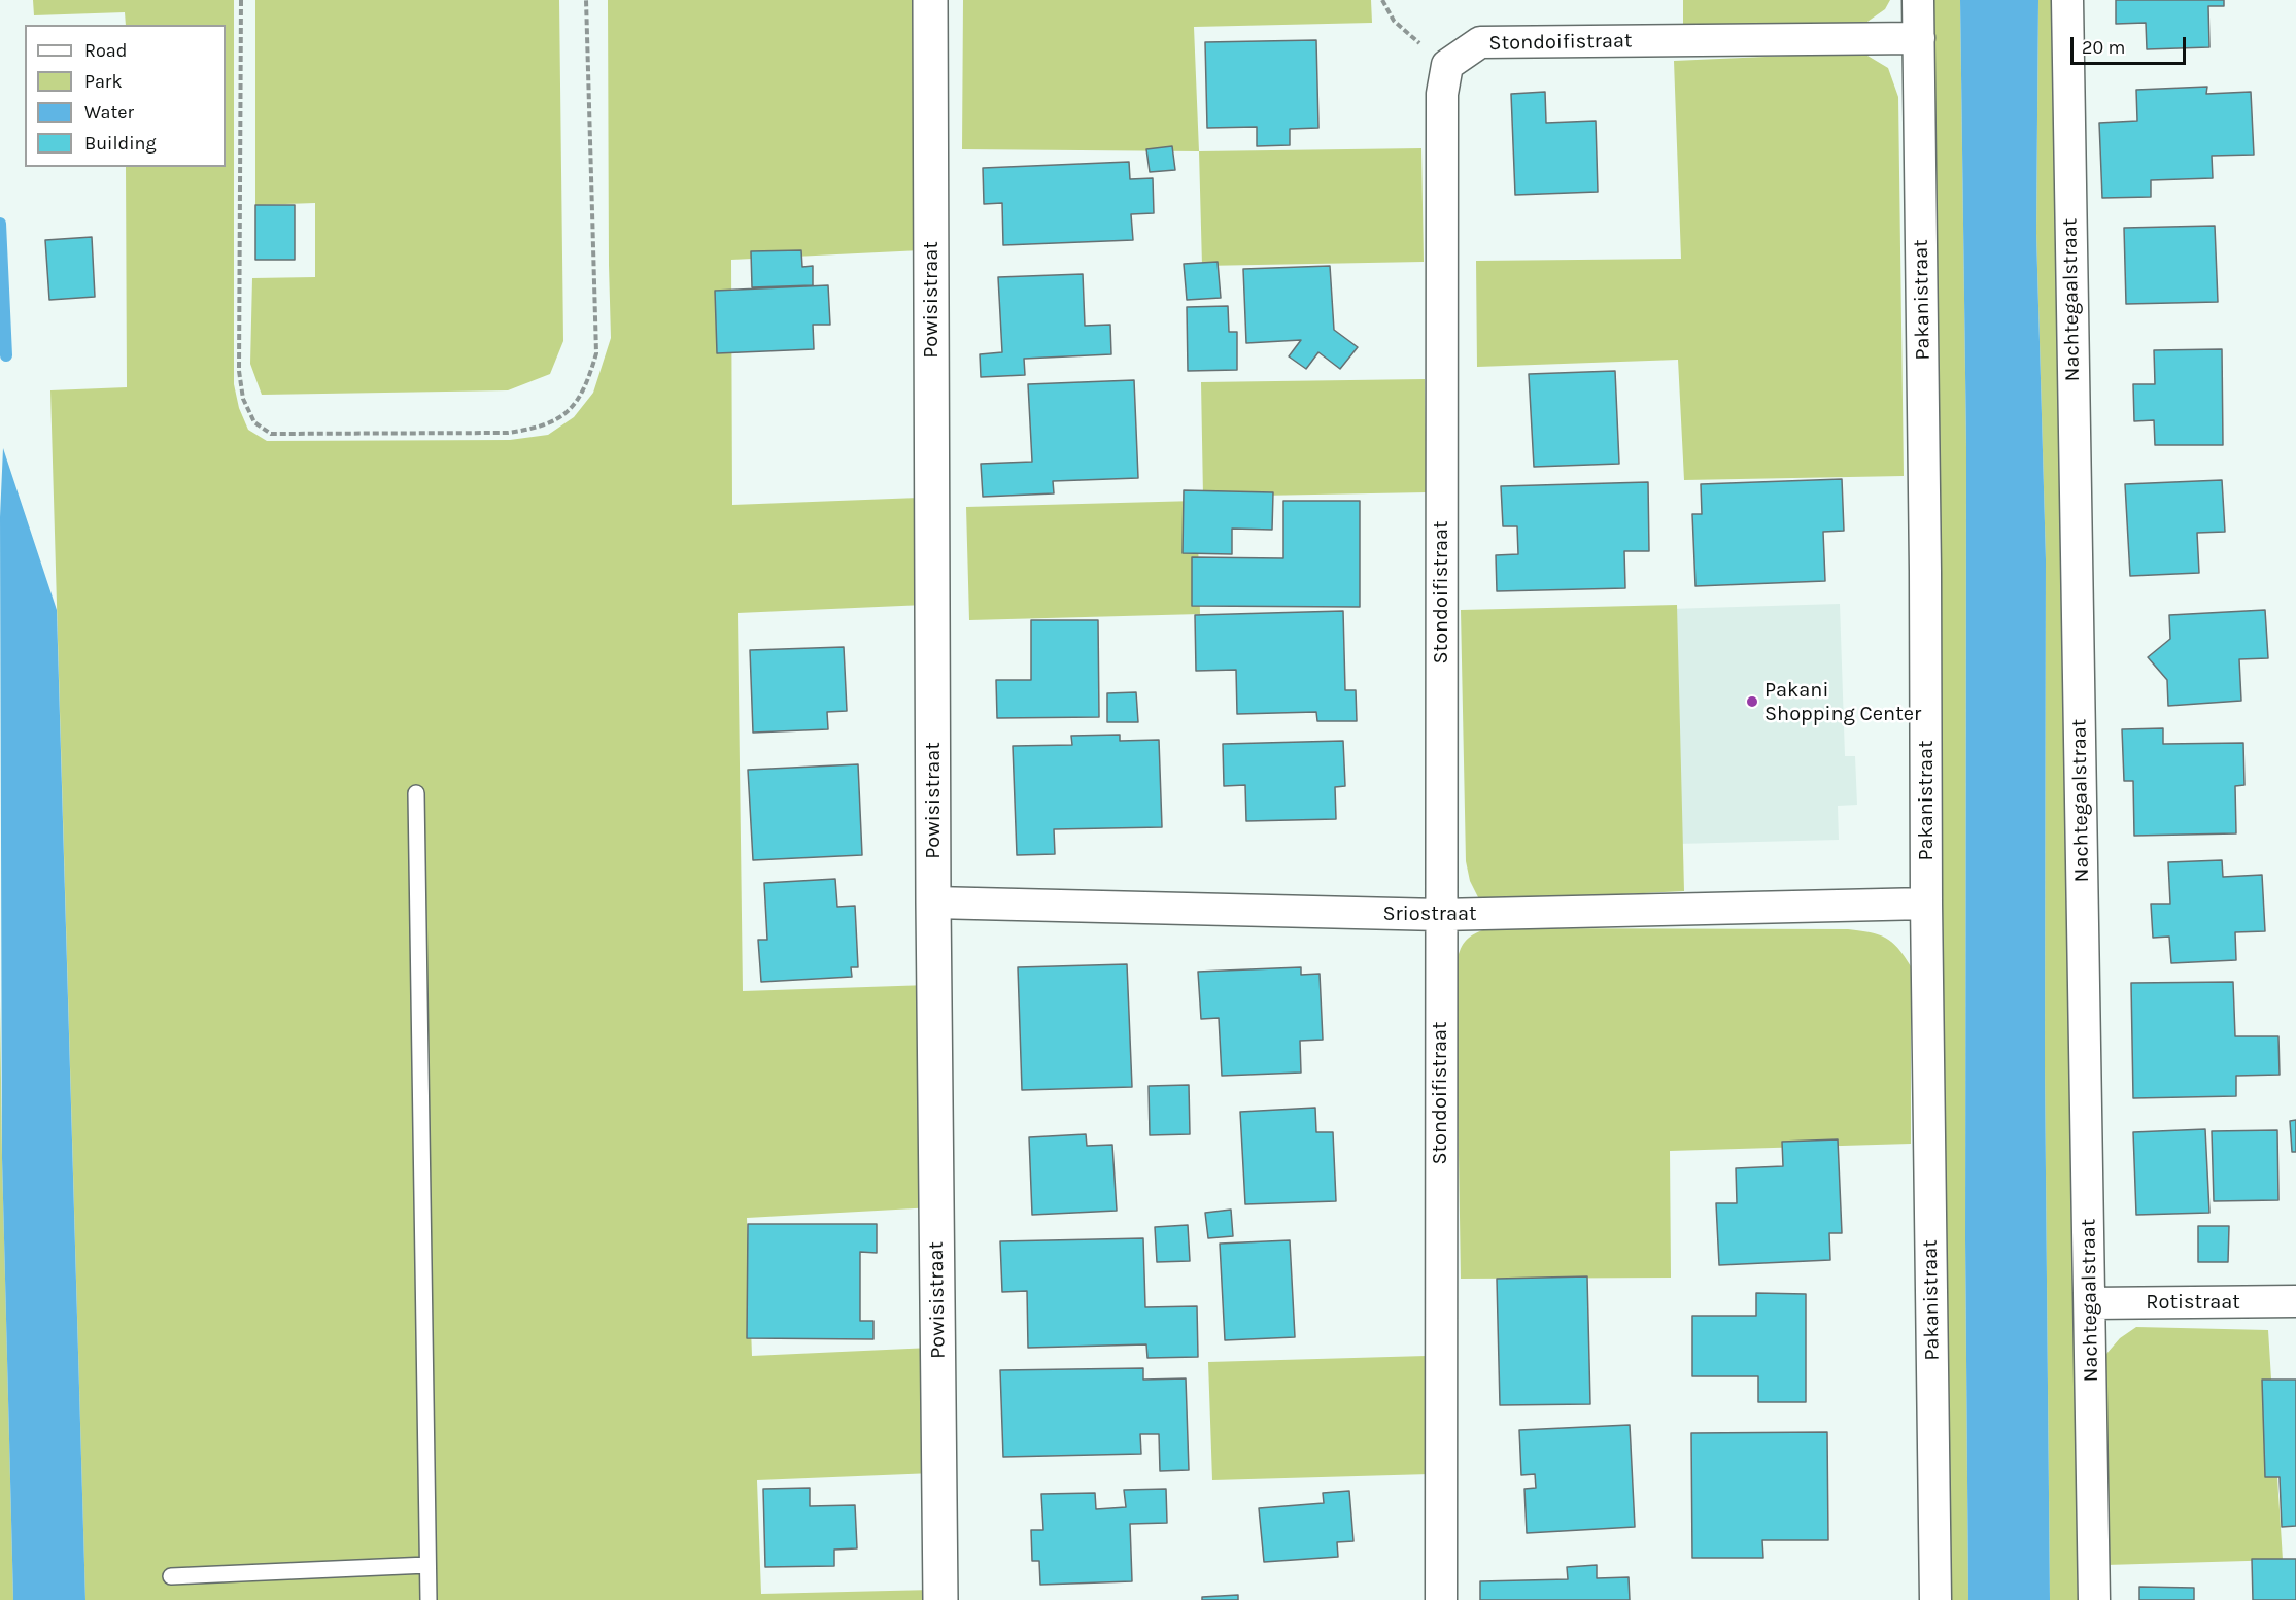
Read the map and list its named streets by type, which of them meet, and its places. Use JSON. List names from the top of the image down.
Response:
{
  "streets": {
    "street": [
      "Stondoifistraat",
      "Powisistraat",
      "Pakanistraat",
      "Nachtegaalstraat",
      "Sriostraat",
      "Rotistraat"
    ]
  },
  "crossings": [
    ["Stondoifistraat", "Pakanistraat"],
    ["Stondoifistraat", "Sriostraat"],
    ["Powisistraat", "Sriostraat"],
    ["Pakanistraat", "Sriostraat"],
    ["Nachtegaalstraat", "Rotistraat"]
  ],
  "places": ["Pakani Shopping Center"],
  "legend": [
    "Road",
    "Park",
    "Water",
    "Building"
  ],
  "scale_bar": "20 m"
}
